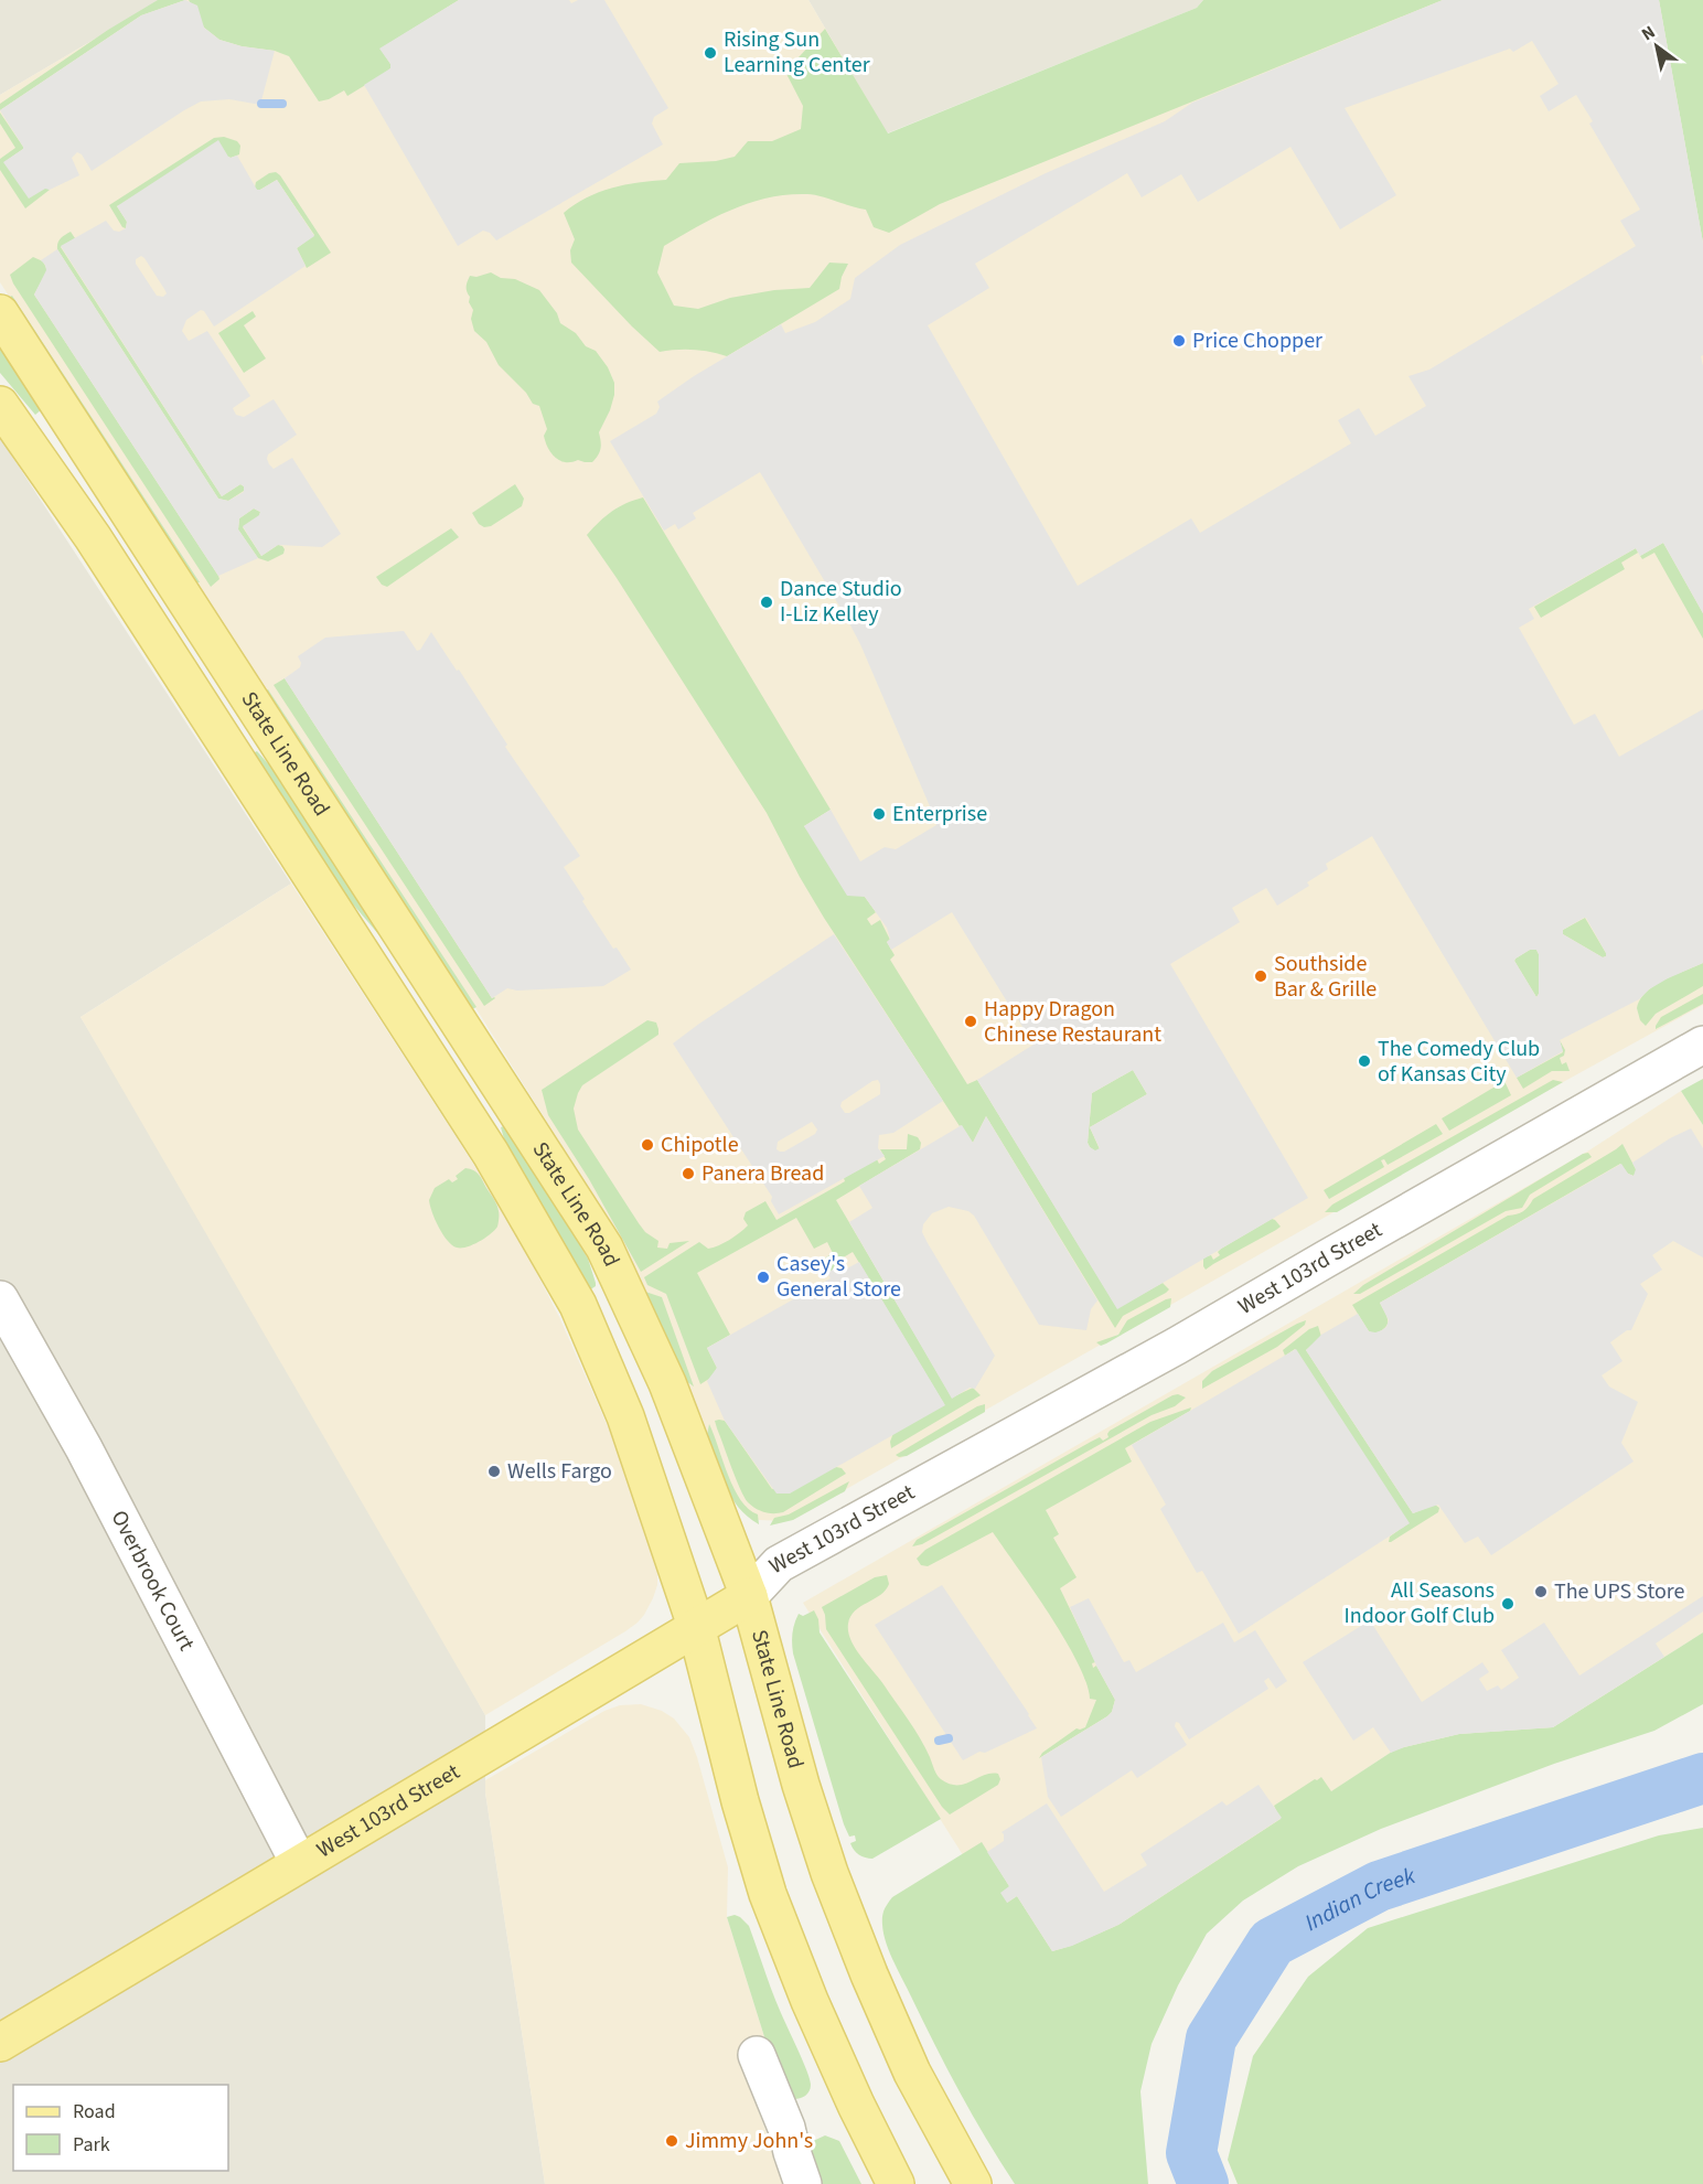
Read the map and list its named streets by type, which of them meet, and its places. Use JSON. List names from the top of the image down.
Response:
{
  "streets": {
    "main road": ["State Line Road", "West 103rd Street"],
    "street": ["Overbrook Court"]
  },
  "crossings": [
    ["State Line Road", "West 103rd Street"],
    ["West 103rd Street", "Overbrook Court"]
  ],
  "water": ["Indian Creek"],
  "places": [
    "Rising Sun Learning Center",
    "Price Chopper",
    "Dance Studio I-Liz Kelley",
    "Enterprise",
    "Southside Bar & Grille",
    "Happy Dragon Chinese Restaurant",
    "The Comedy Club of Kansas City",
    "Chipotle",
    "Panera Bread",
    "Casey's General Store",
    "Wells Fargo",
    "The UPS Store",
    "All Seasons Indoor Golf Club",
    "Jimmy John's"
  ],
  "legend": ["Road", "Park"],
  "north": "top left"
}
